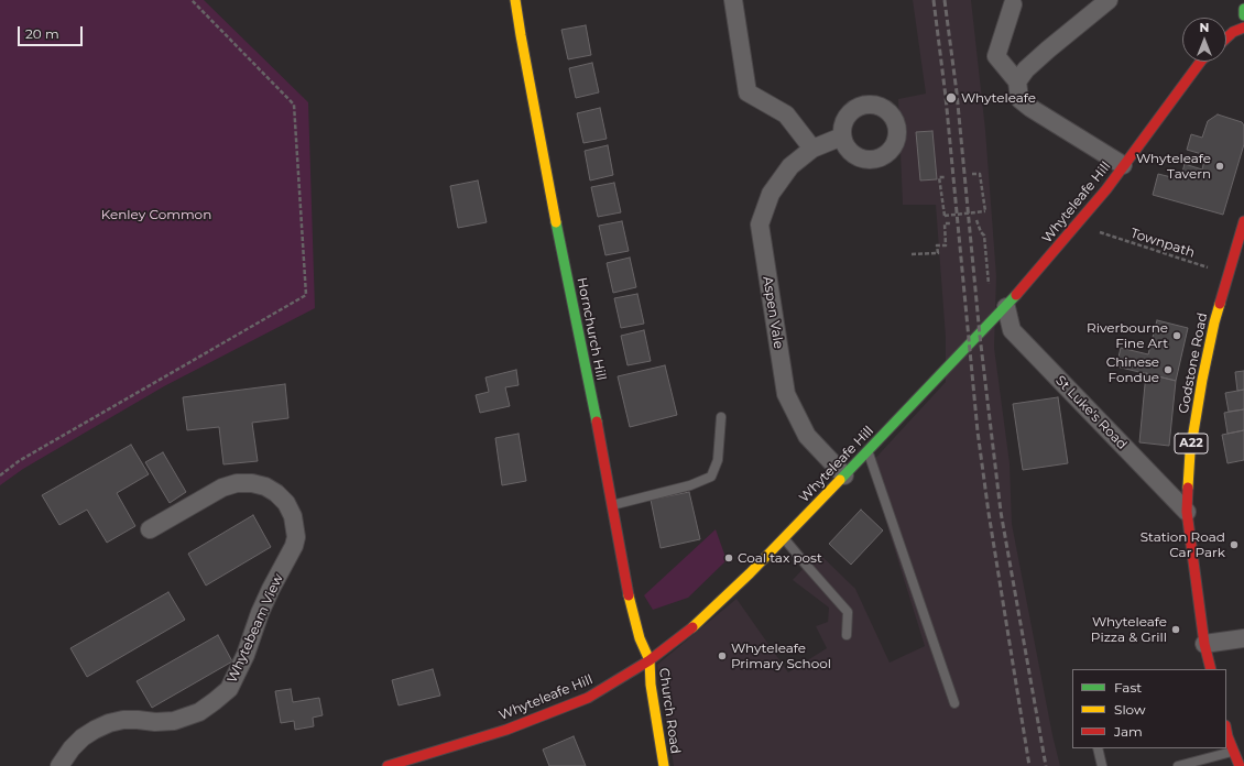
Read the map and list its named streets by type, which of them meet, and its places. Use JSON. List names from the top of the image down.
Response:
{
  "streets": {
    "main road": [
      "Whyteleafe Hill",
      "Hornchurch Hill",
      "Godstone Road",
      "A22",
      "Church Road"
    ],
    "street": ["Aspen Vale", "St Luke's Road", "Whytebeam View"],
    "path": ["Townpath"]
  },
  "crossings": [
    ["Whyteleafe Hill", "Townpath"],
    ["Whyteleafe Hill", "Aspen Vale"],
    ["Whyteleafe Hill", "Hornchurch Hill"],
    ["Whyteleafe Hill", "St Luke's Road"],
    ["Whyteleafe Hill", "Church Road"],
    ["Hornchurch Hill", "Church Road"],
    ["Godstone Road", "St Luke's Road"]
  ],
  "parks": ["Kenley Common"],
  "places": [
    "Whyteleafe",
    "Whyteleafe Tavern",
    "Riverbourne Fine Art",
    "Chinese Fondue",
    "Station Road Car Park",
    "Coal tax post",
    "Whyteleafe Pizza & Grill",
    "Whyteleafe Primary School"
  ],
  "legend": ["Fast", "Slow", "Jam"],
  "scale_bar": "20 m",
  "north": "top"
}
